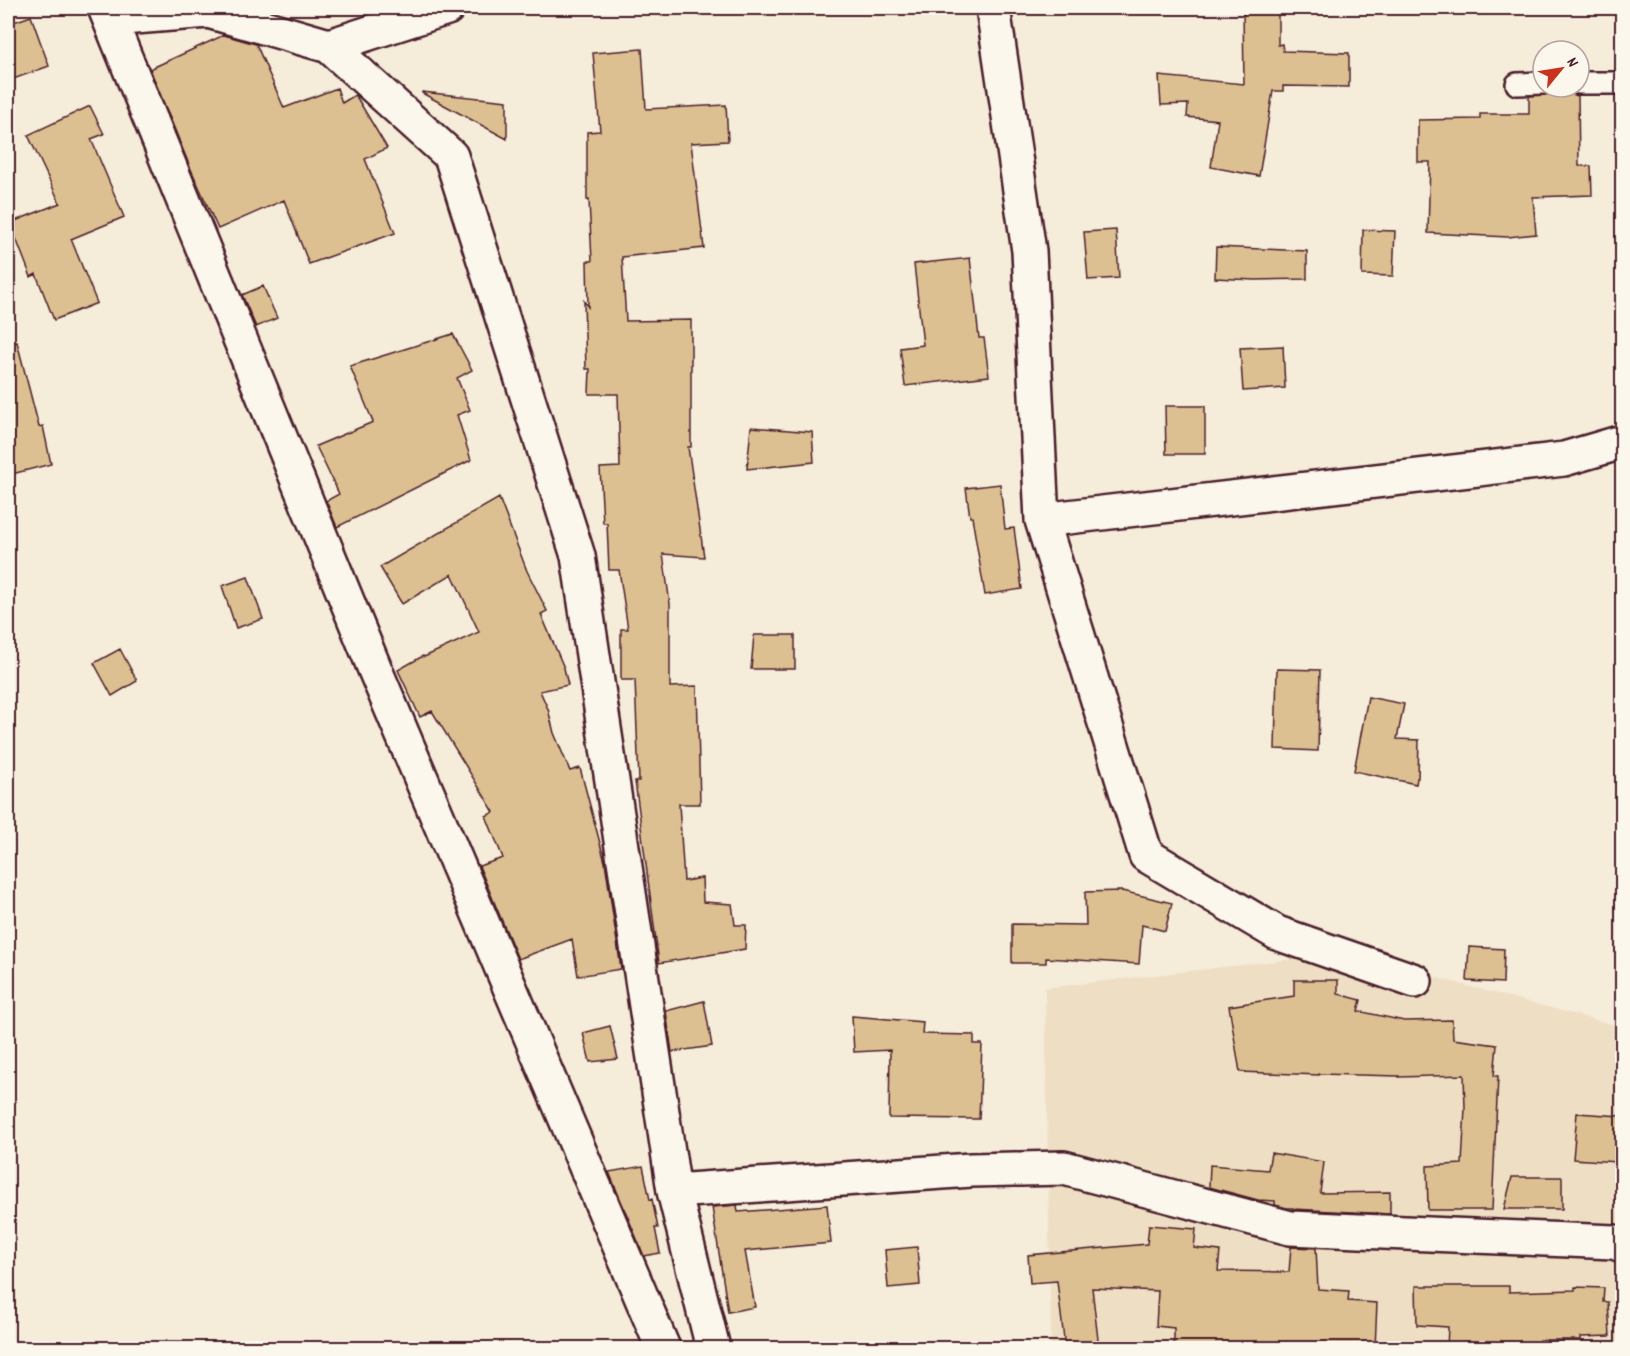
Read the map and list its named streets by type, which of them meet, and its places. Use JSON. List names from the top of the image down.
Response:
{
  "north": "top right"
}
